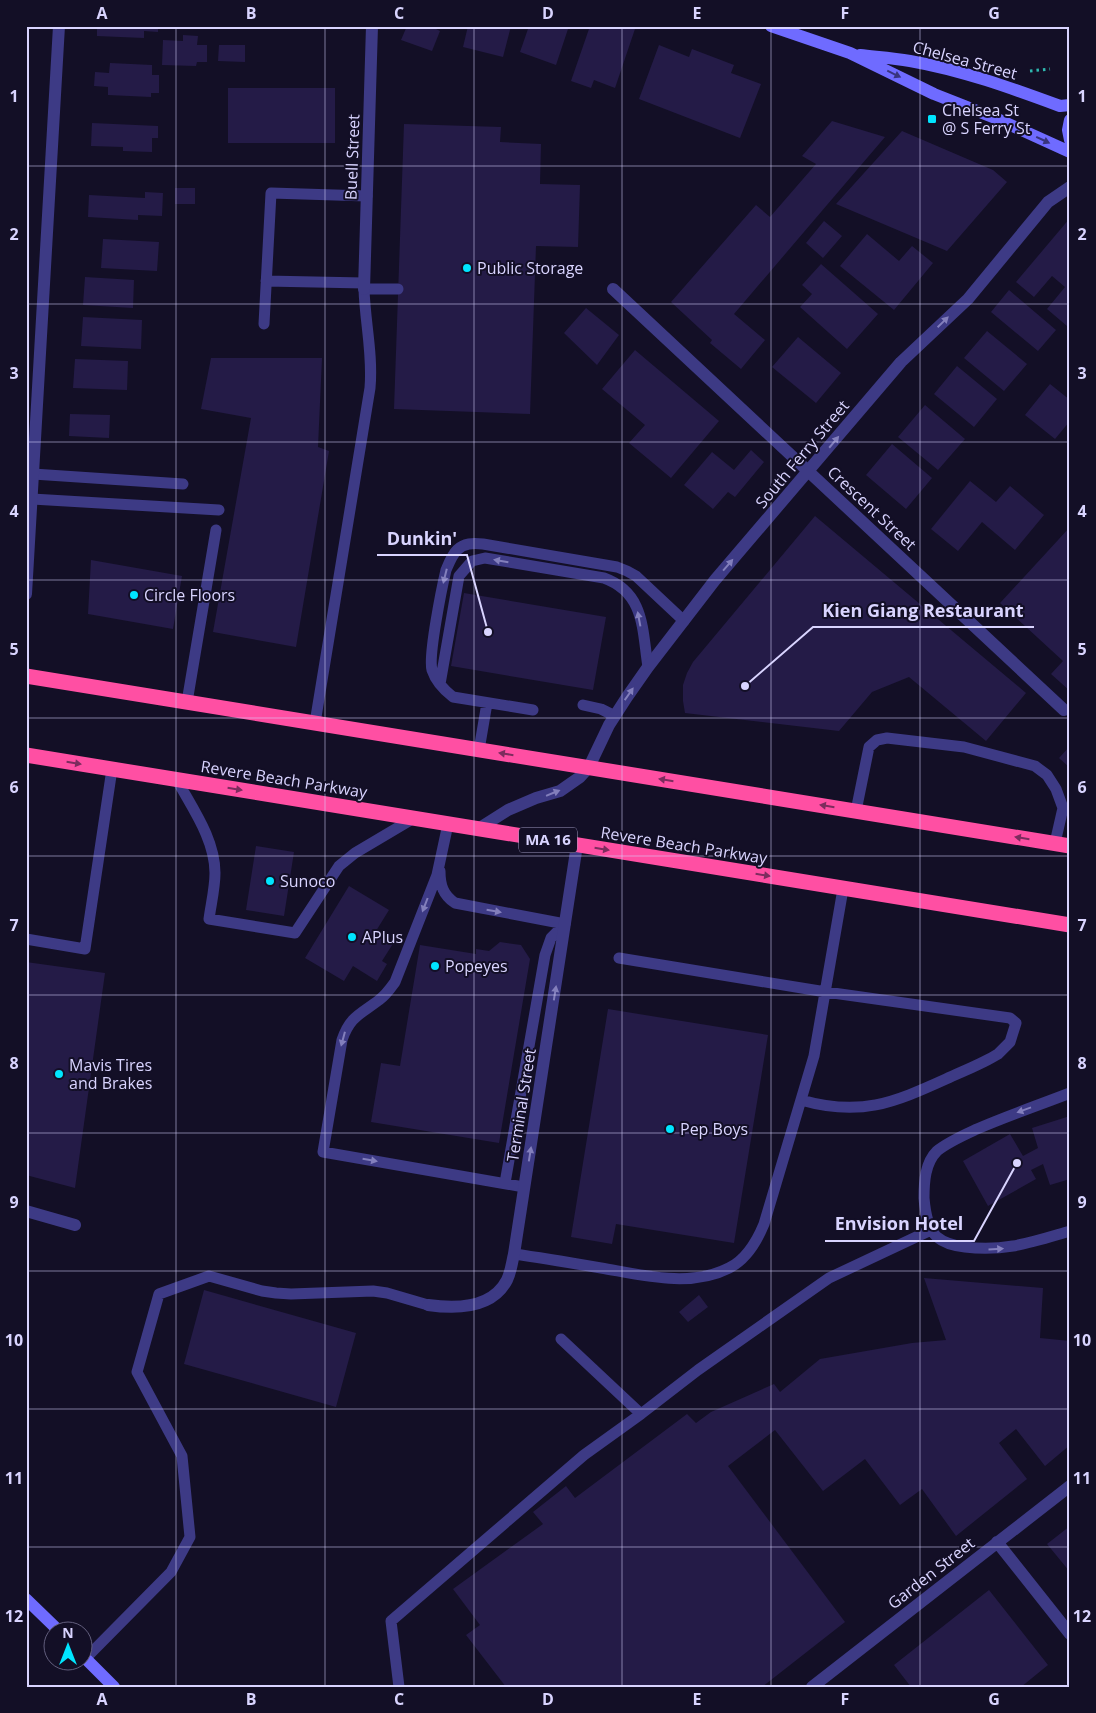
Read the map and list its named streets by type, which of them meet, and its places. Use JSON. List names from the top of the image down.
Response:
{
  "streets": {
    "highway": ["Revere Beach Parkway", "MA 16"],
    "main road": ["Chelsea Street"],
    "street": [
      "Buell Street",
      "South Ferry Street",
      "Crescent Street",
      "Terminal Street",
      "Garden Street"
    ]
  },
  "crossings": [
    ["South Ferry Street", "Crescent Street"],
    ["South Ferry Street", "Revere Beach Parkway"],
    ["Revere Beach Parkway", "Terminal Street"]
  ],
  "one_way": ["South Ferry Street", "Terminal Street"],
  "places": {
    "transit": ["Chelsea St @ S Ferry St"],
    "other": [
      "Public Storage",
      "Circle Floors",
      "Dunkin'",
      "Kien Giang Restaurant",
      "Sunoco",
      "APlus",
      "Popeyes",
      "Mavis Tires and Brakes",
      "Pep Boys",
      "Envision Hotel"
    ]
  },
  "north": "top",
  "grid": {
    "columns": [
      "A",
      "B",
      "C",
      "D",
      "E",
      "F",
      "G"
    ],
    "rows": [
      "1",
      "2",
      "3",
      "4",
      "5",
      "6",
      "7",
      "8",
      "9",
      "10",
      "11",
      "12"
    ]
  }
}
